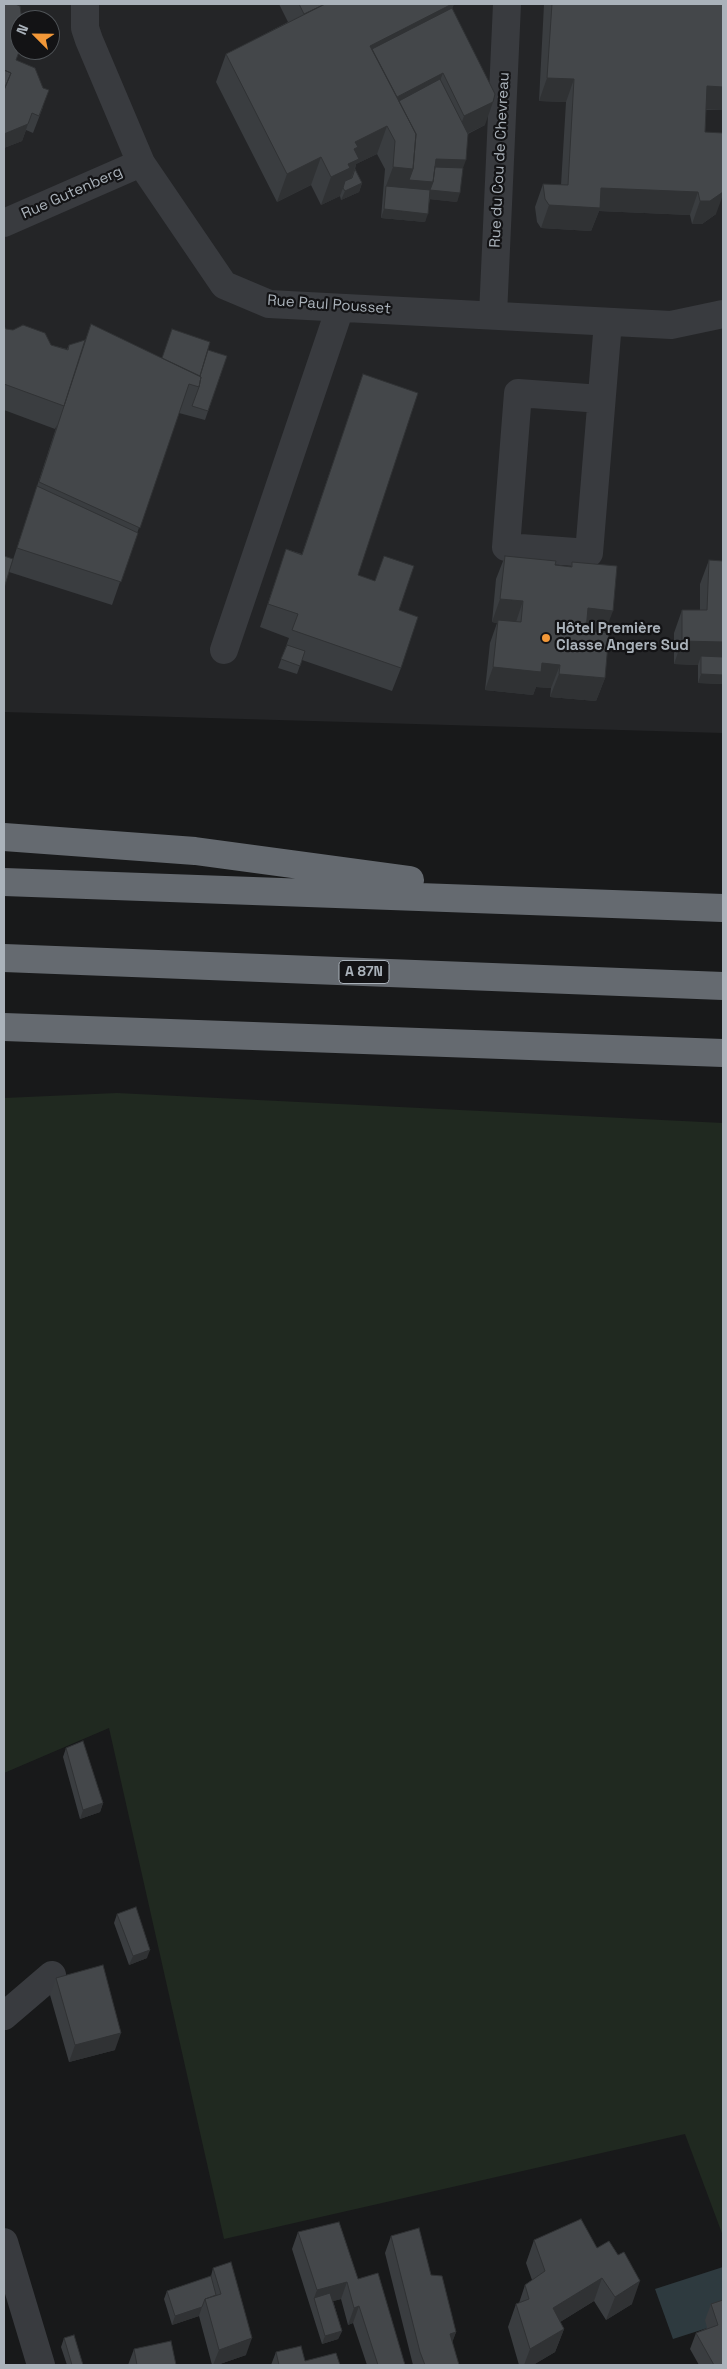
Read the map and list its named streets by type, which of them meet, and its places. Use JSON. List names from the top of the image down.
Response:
{
  "streets": {
    "highway": ["A 87N"],
    "street": ["Rue du Cou de Chevreau", "Rue Gutenberg", "Rue Paul Pousset"]
  },
  "crossings": [
    ["Rue du Cou de Chevreau", "Rue Paul Pousset"],
    ["Rue Gutenberg", "Rue Paul Pousset"]
  ],
  "places": ["Hôtel Première Classe Angers Sud"],
  "north": "top left"
}
